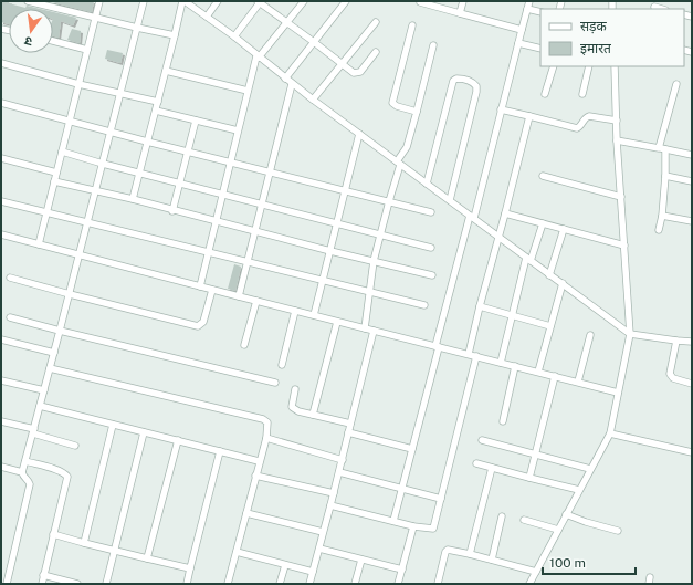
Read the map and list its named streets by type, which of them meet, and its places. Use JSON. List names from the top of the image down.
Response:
{
  "legend": ["सड़क", "इमारत"],
  "scale_bar": "100 m",
  "north": "bottom"
}
